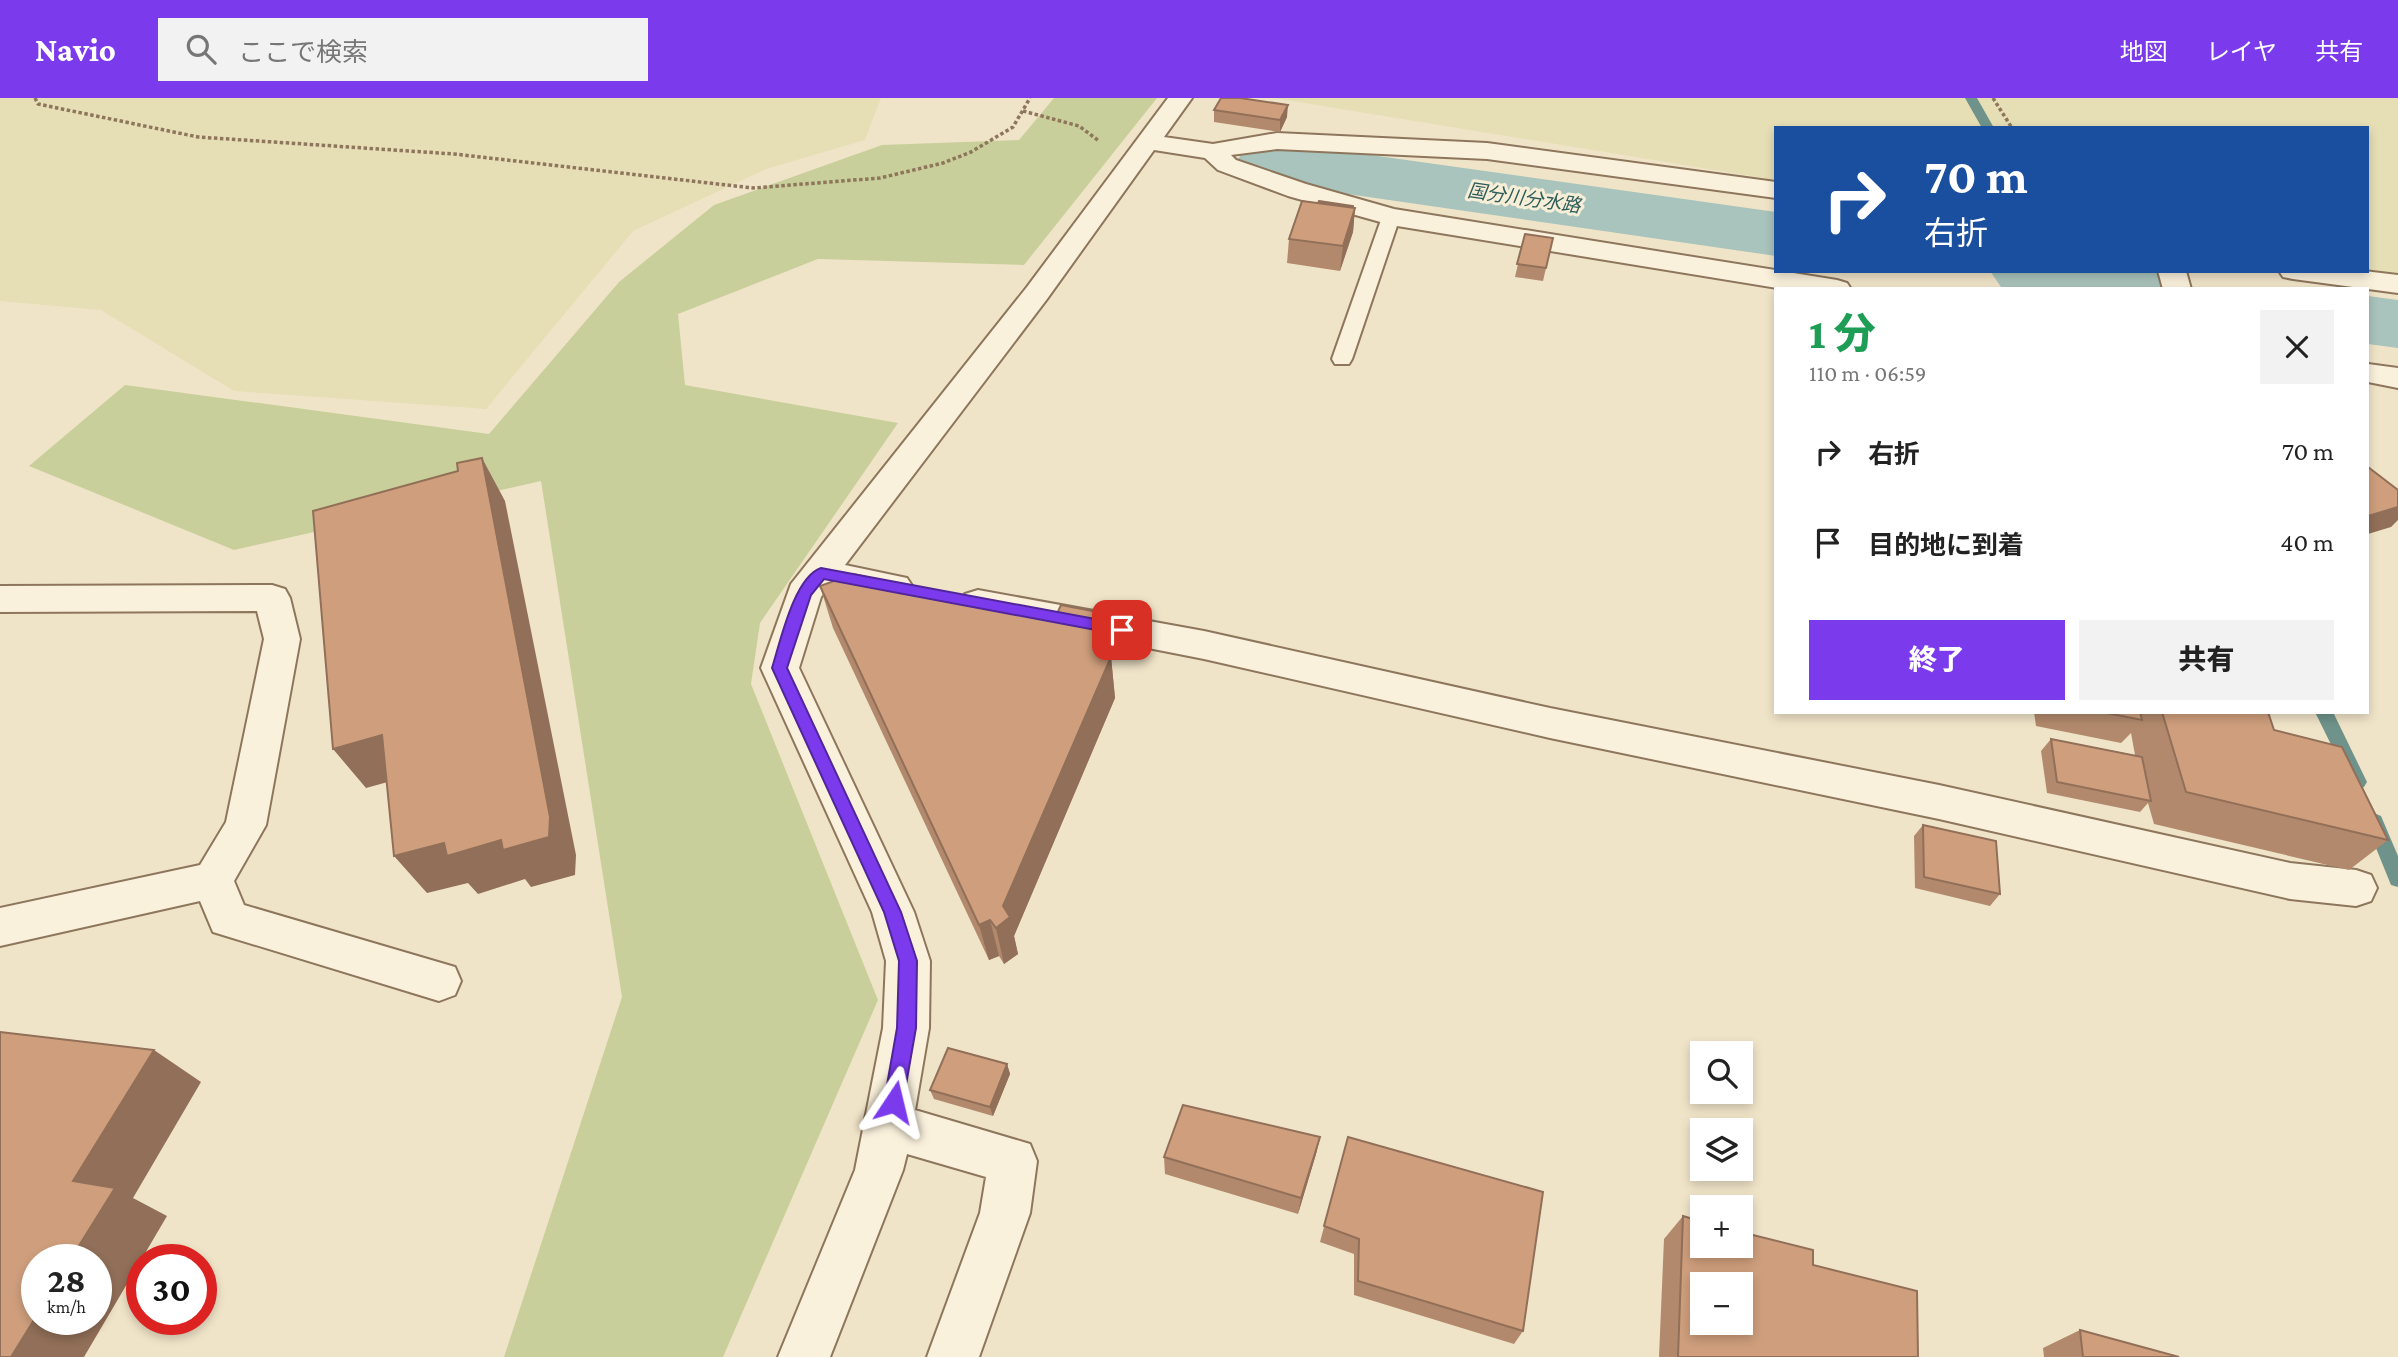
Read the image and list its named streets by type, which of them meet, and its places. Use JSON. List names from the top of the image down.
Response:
{
  "water": ["国分川分水路"],
  "page": {
    "header": "Navio",
    "search": "ここで検索",
    "nav": ["地図", "レイヤ", "共有"],
    "turn": ["70 m", "右折"],
    "heading": ["1 分", "110 m · 06:59"],
    "list": [
      {
        "name": "右折",
        "value": "70 m"
      },
      {
        "name": "目的地に到着",
        "value": "40 m"
      }
    ],
    "buttons": ["終了", "共有"],
    "map_buttons": ["+", "−"],
    "speed": "28 km/h",
    "limit": "30"
  }
}
